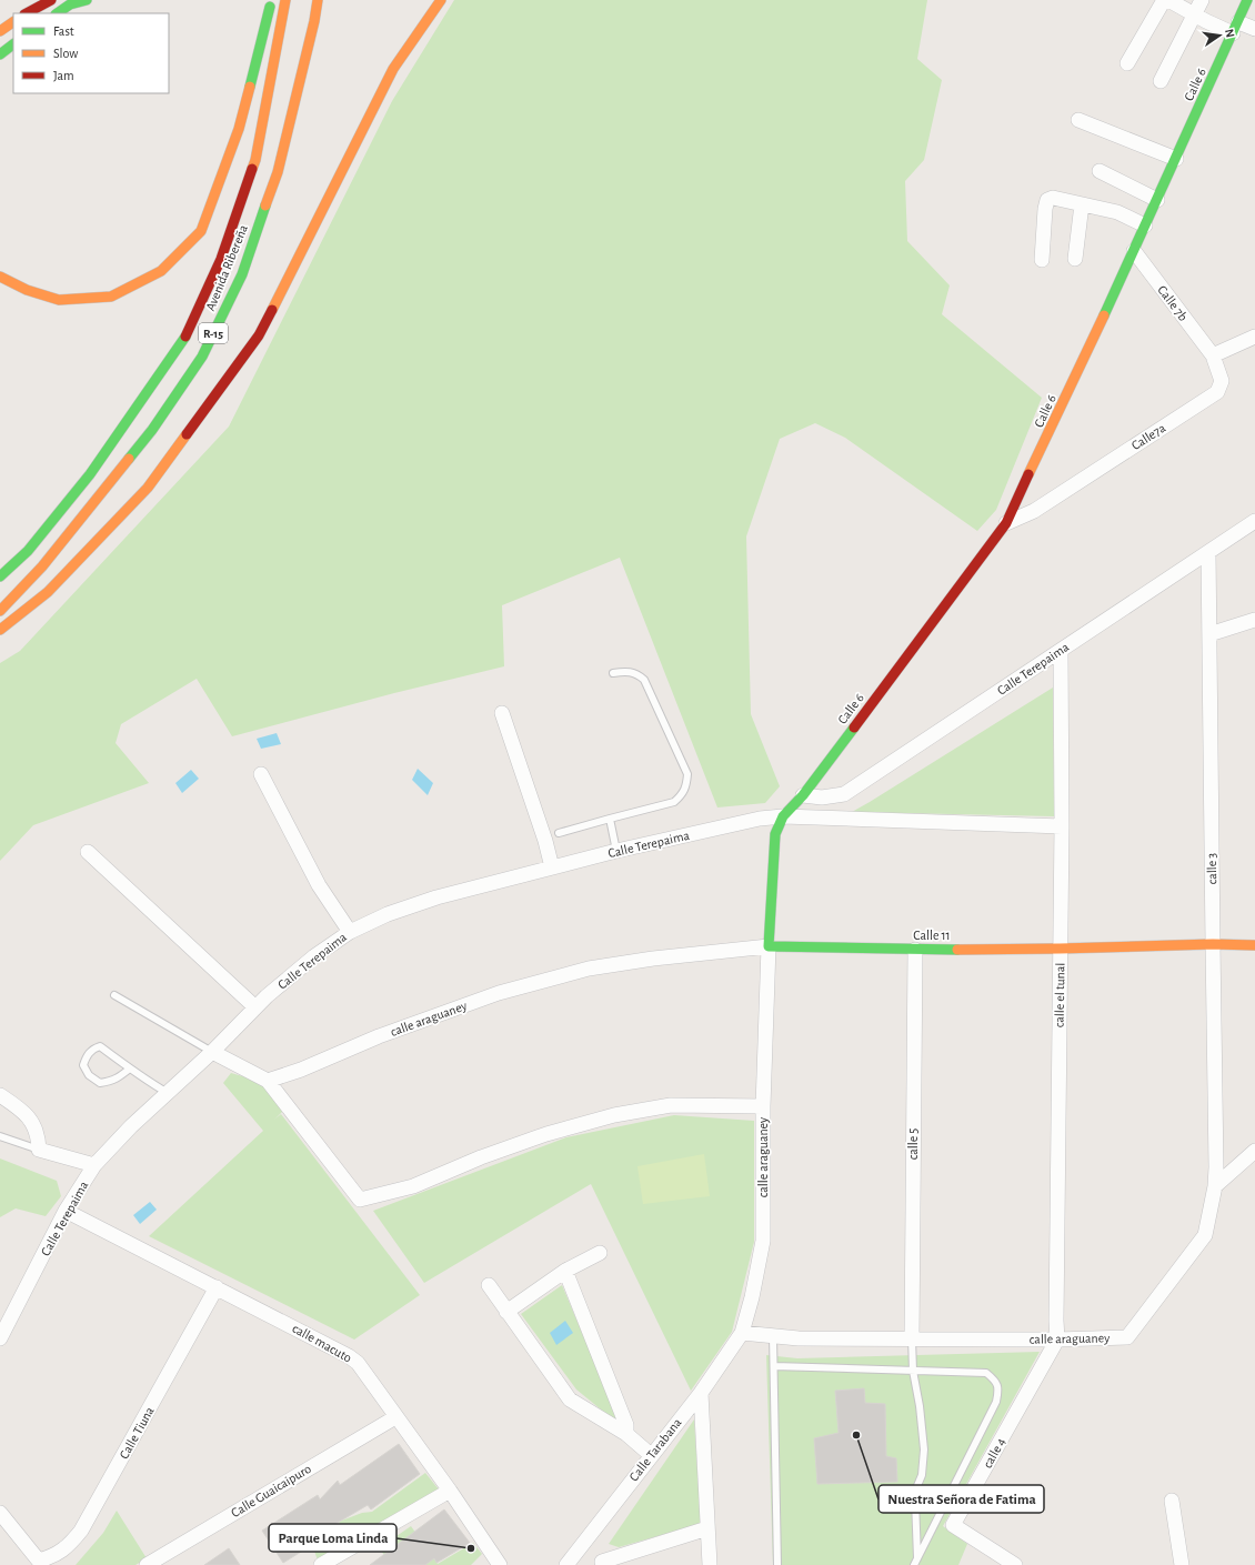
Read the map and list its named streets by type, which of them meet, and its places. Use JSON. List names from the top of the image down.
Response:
{
  "streets": {
    "main road": [
      "Calle 6",
      "Avenida Ribereña",
      "R-15",
      "Calle 11"
    ],
    "street": [
      "Calle 7b",
      "Calle7a",
      "Calle Terepaima",
      "calle 3",
      "calle el tunal",
      "calle araguaney",
      "calle 5",
      "calle macuto",
      "Calle Tiuna",
      "Calle Tarabana",
      "calle 4",
      "Calle Guaicaipuro"
    ]
  },
  "crossings": [
    ["Calle 6", "Calle 7b"],
    ["Calle 6", "Calle7a"],
    ["Calle 6", "Calle Terepaima"],
    ["Calle 7b", "Calle7a"],
    ["Calle Terepaima", "calle 3"],
    ["Calle Terepaima", "calle el tunal"],
    ["Calle Terepaima", "calle macuto"],
    ["calle 3", "Calle 11"],
    ["calle 3", "calle araguaney"],
    ["Calle 11", "calle el tunal"],
    ["Calle 11", "calle araguaney"],
    ["Calle 11", "calle 5"],
    ["calle el tunal", "calle araguaney"],
    ["calle el tunal", "calle 4"],
    ["calle araguaney", "calle 5"],
    ["calle araguaney", "Calle Tarabana"],
    ["calle araguaney", "calle 4"],
    ["calle macuto", "Calle Tiuna"],
    ["calle macuto", "Calle Guaicaipuro"]
  ],
  "places": ["Nuestra Señora de Fatima", "Parque Loma Linda"],
  "legend": ["Fast", "Slow", "Jam"],
  "north": "right"
}
